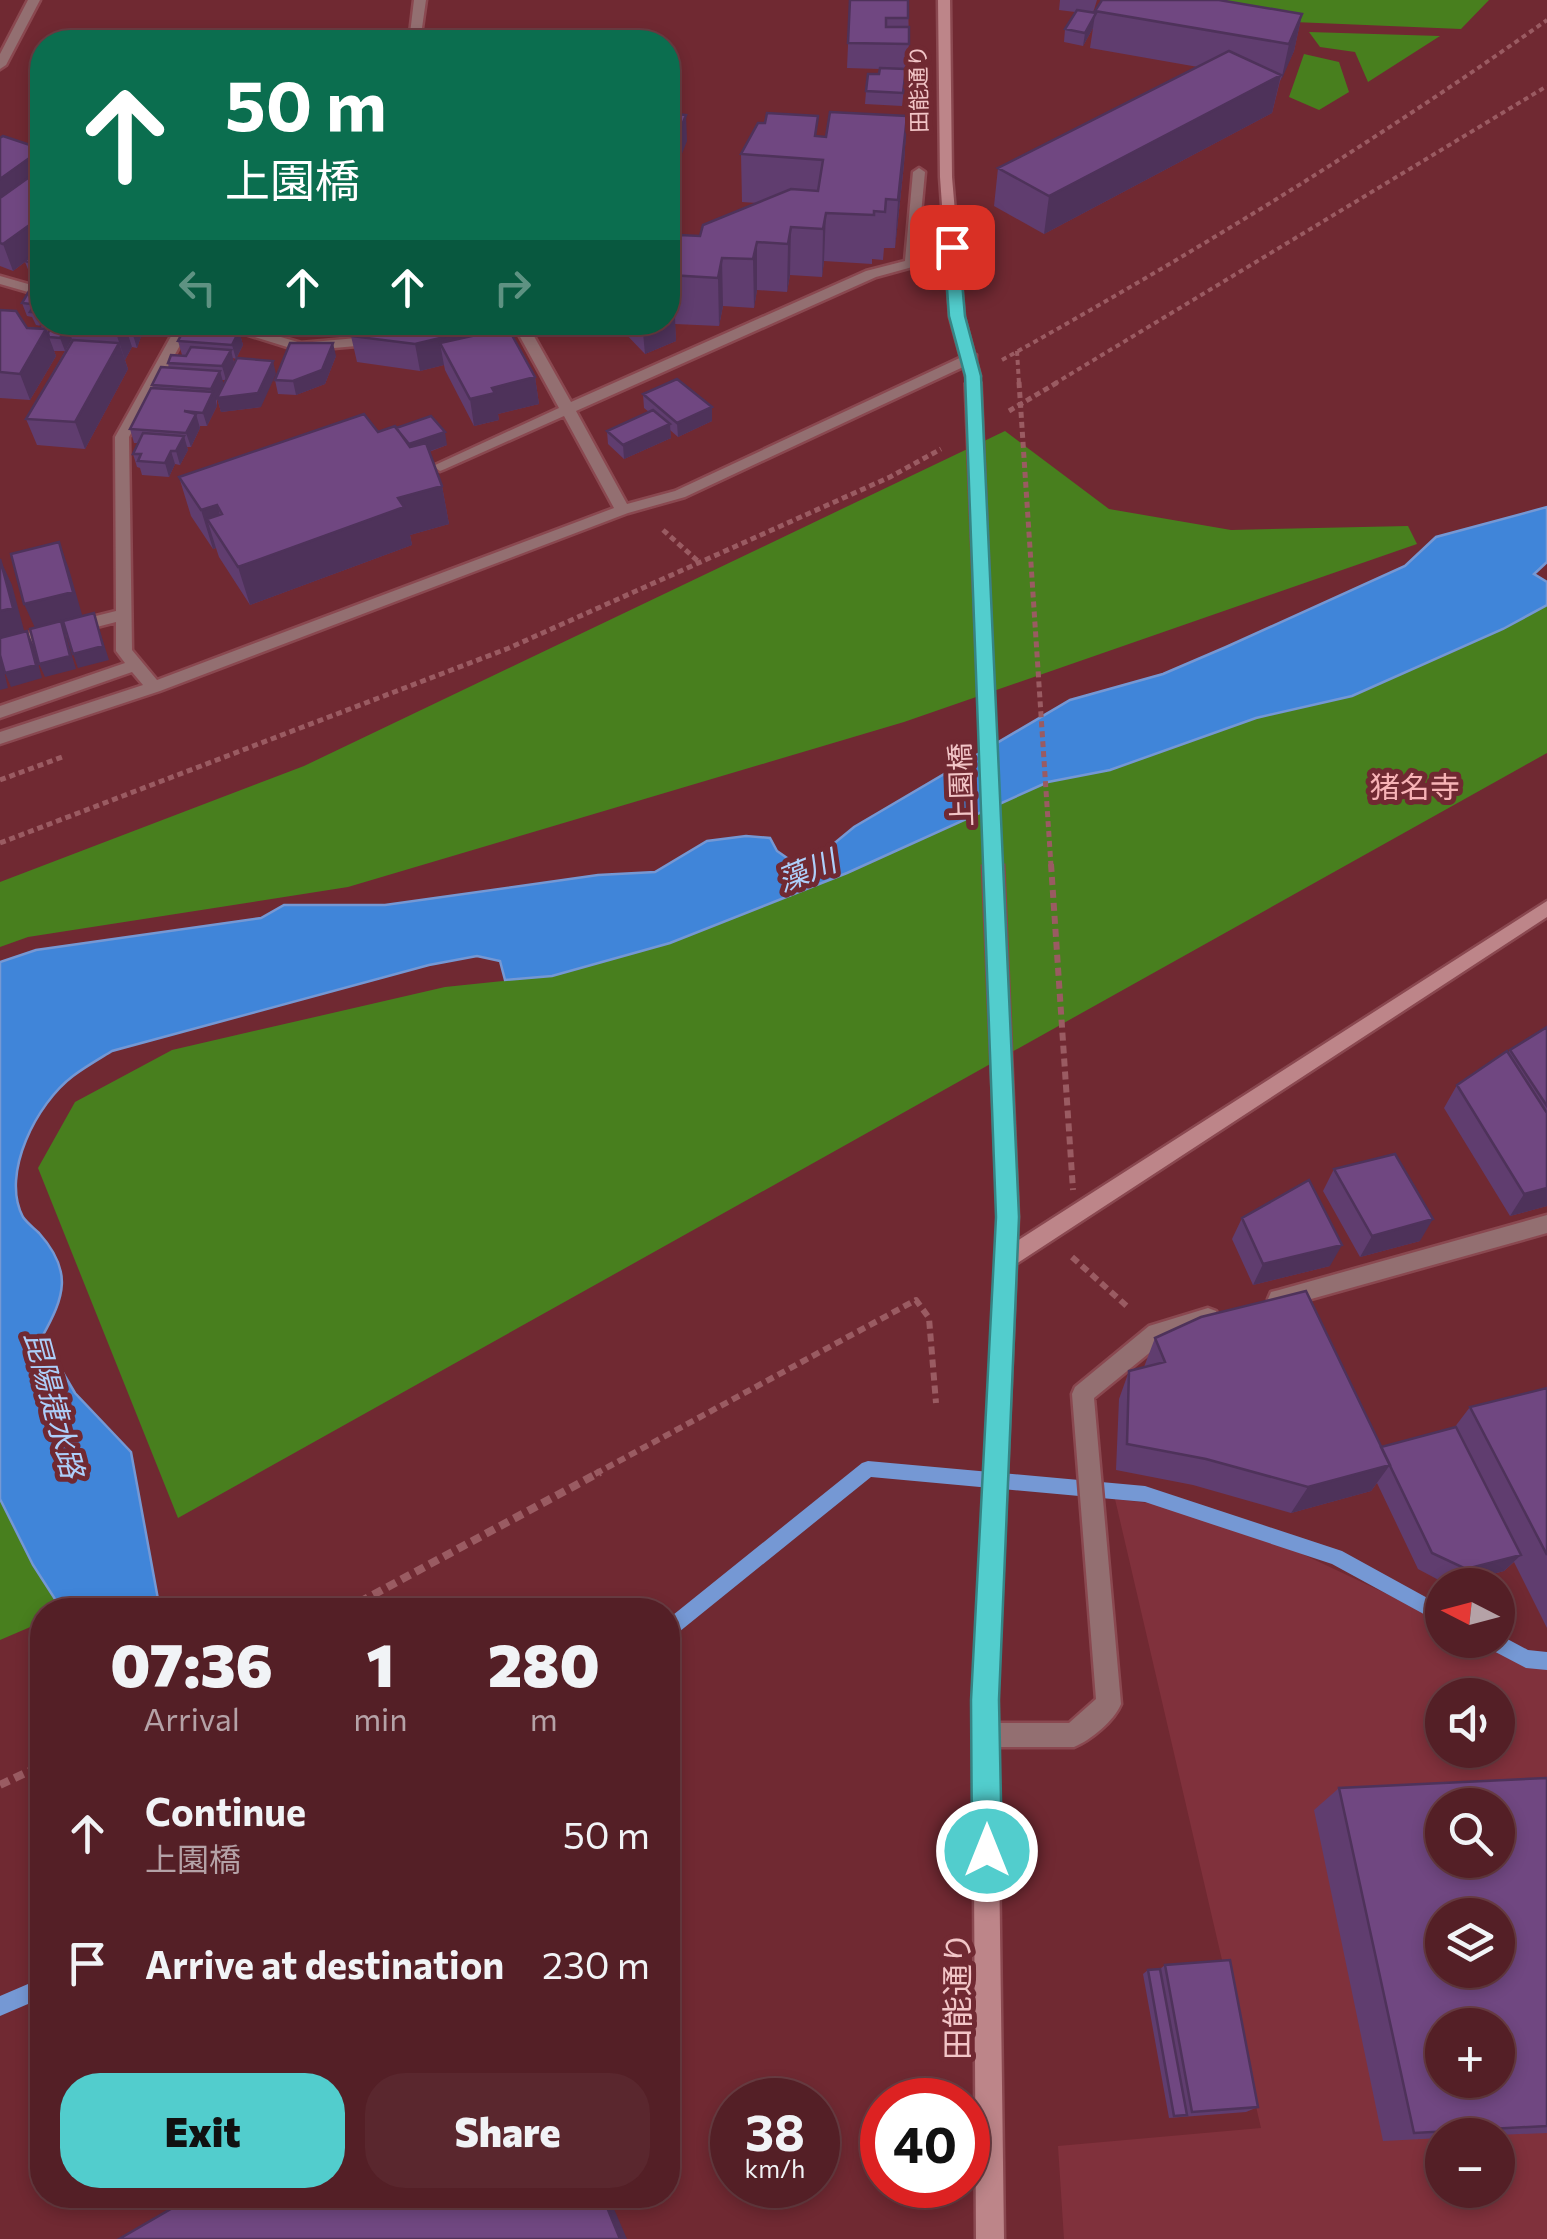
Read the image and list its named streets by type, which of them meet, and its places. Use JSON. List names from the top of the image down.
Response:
{
  "streets": {
    "street": ["田能通り", "上園橋"]
  },
  "crossings": [
    ["田能通り", "上園橋"]
  ],
  "districts": ["猪名寺"],
  "water": ["藻川", "昆陽捷水路"],
  "north": "left",
  "page": {
    "turn": ["50 m", "上園橋"],
    "map_buttons": ["+", "−"],
    "eta": [
      "07:36",
      "Arrival",
      "1",
      "min",
      "280",
      "m"
    ],
    "list": [
      {
        "name": "Continue",
        "note": "上園橋",
        "value": "50 m"
      },
      {
        "name": "Arrive at destination",
        "value": "230 m"
      }
    ],
    "buttons": ["Exit", "Share"],
    "speed": "38 km/h",
    "limit": "40"
  }
}
